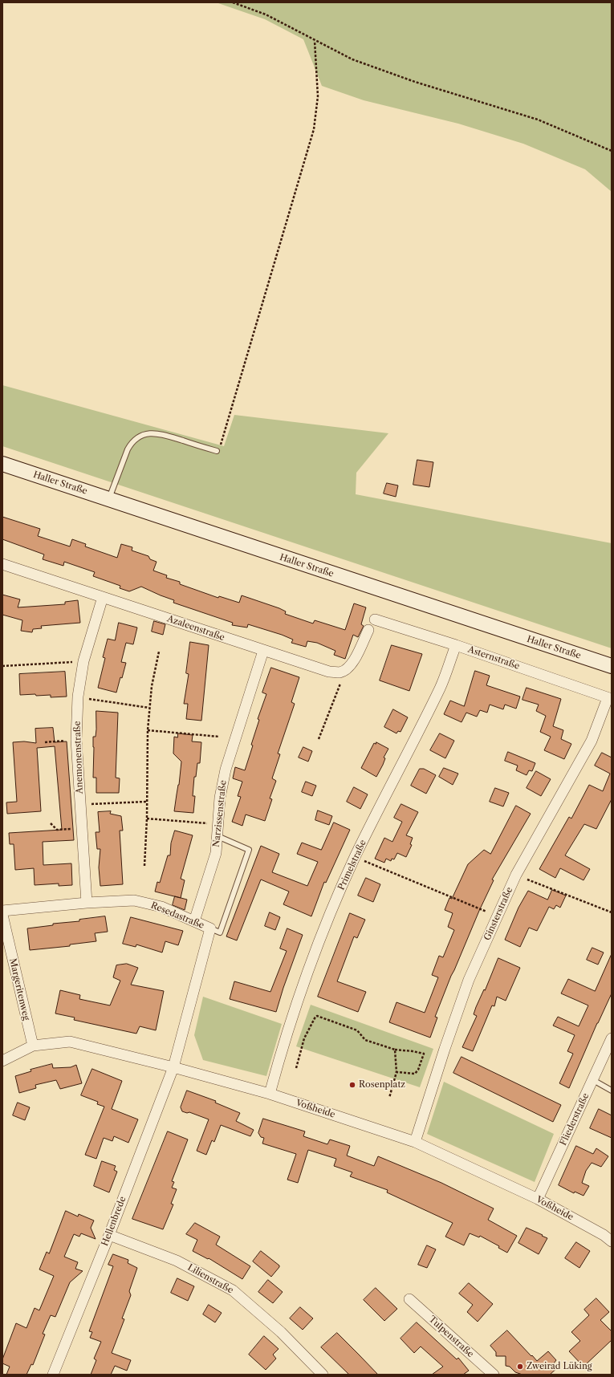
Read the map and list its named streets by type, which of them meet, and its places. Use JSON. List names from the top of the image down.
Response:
{
  "streets": {
    "main road": ["Haller Straße"],
    "street": [
      "Azaleenstraße",
      "Asternstraße",
      "Anemonenstraße",
      "Narzissenstraße",
      "Primelstraße",
      "Ginsterstraße",
      "Resedastraße",
      "Margeritenweg",
      "Voßheide",
      "Fliederstraße",
      "Hellenbrede",
      "Lilienstraße",
      "Tulpenstraße"
    ]
  },
  "crossings": [
    ["Azaleenstraße", "Anemonenstraße"],
    ["Azaleenstraße", "Narzissenstraße"],
    ["Asternstraße", "Primelstraße"],
    ["Asternstraße", "Ginsterstraße"],
    ["Anemonenstraße", "Resedastraße"],
    ["Narzissenstraße", "Resedastraße"],
    ["Primelstraße", "Voßheide"],
    ["Ginsterstraße", "Voßheide"],
    ["Resedastraße", "Voßheide"],
    ["Resedastraße", "Hellenbrede"],
    ["Margeritenweg", "Voßheide"],
    ["Voßheide", "Fliederstraße"],
    ["Voßheide", "Hellenbrede"],
    ["Hellenbrede", "Lilienstraße"]
  ],
  "places": ["Rosenplatz", "Zweirad Lüking"]
}
